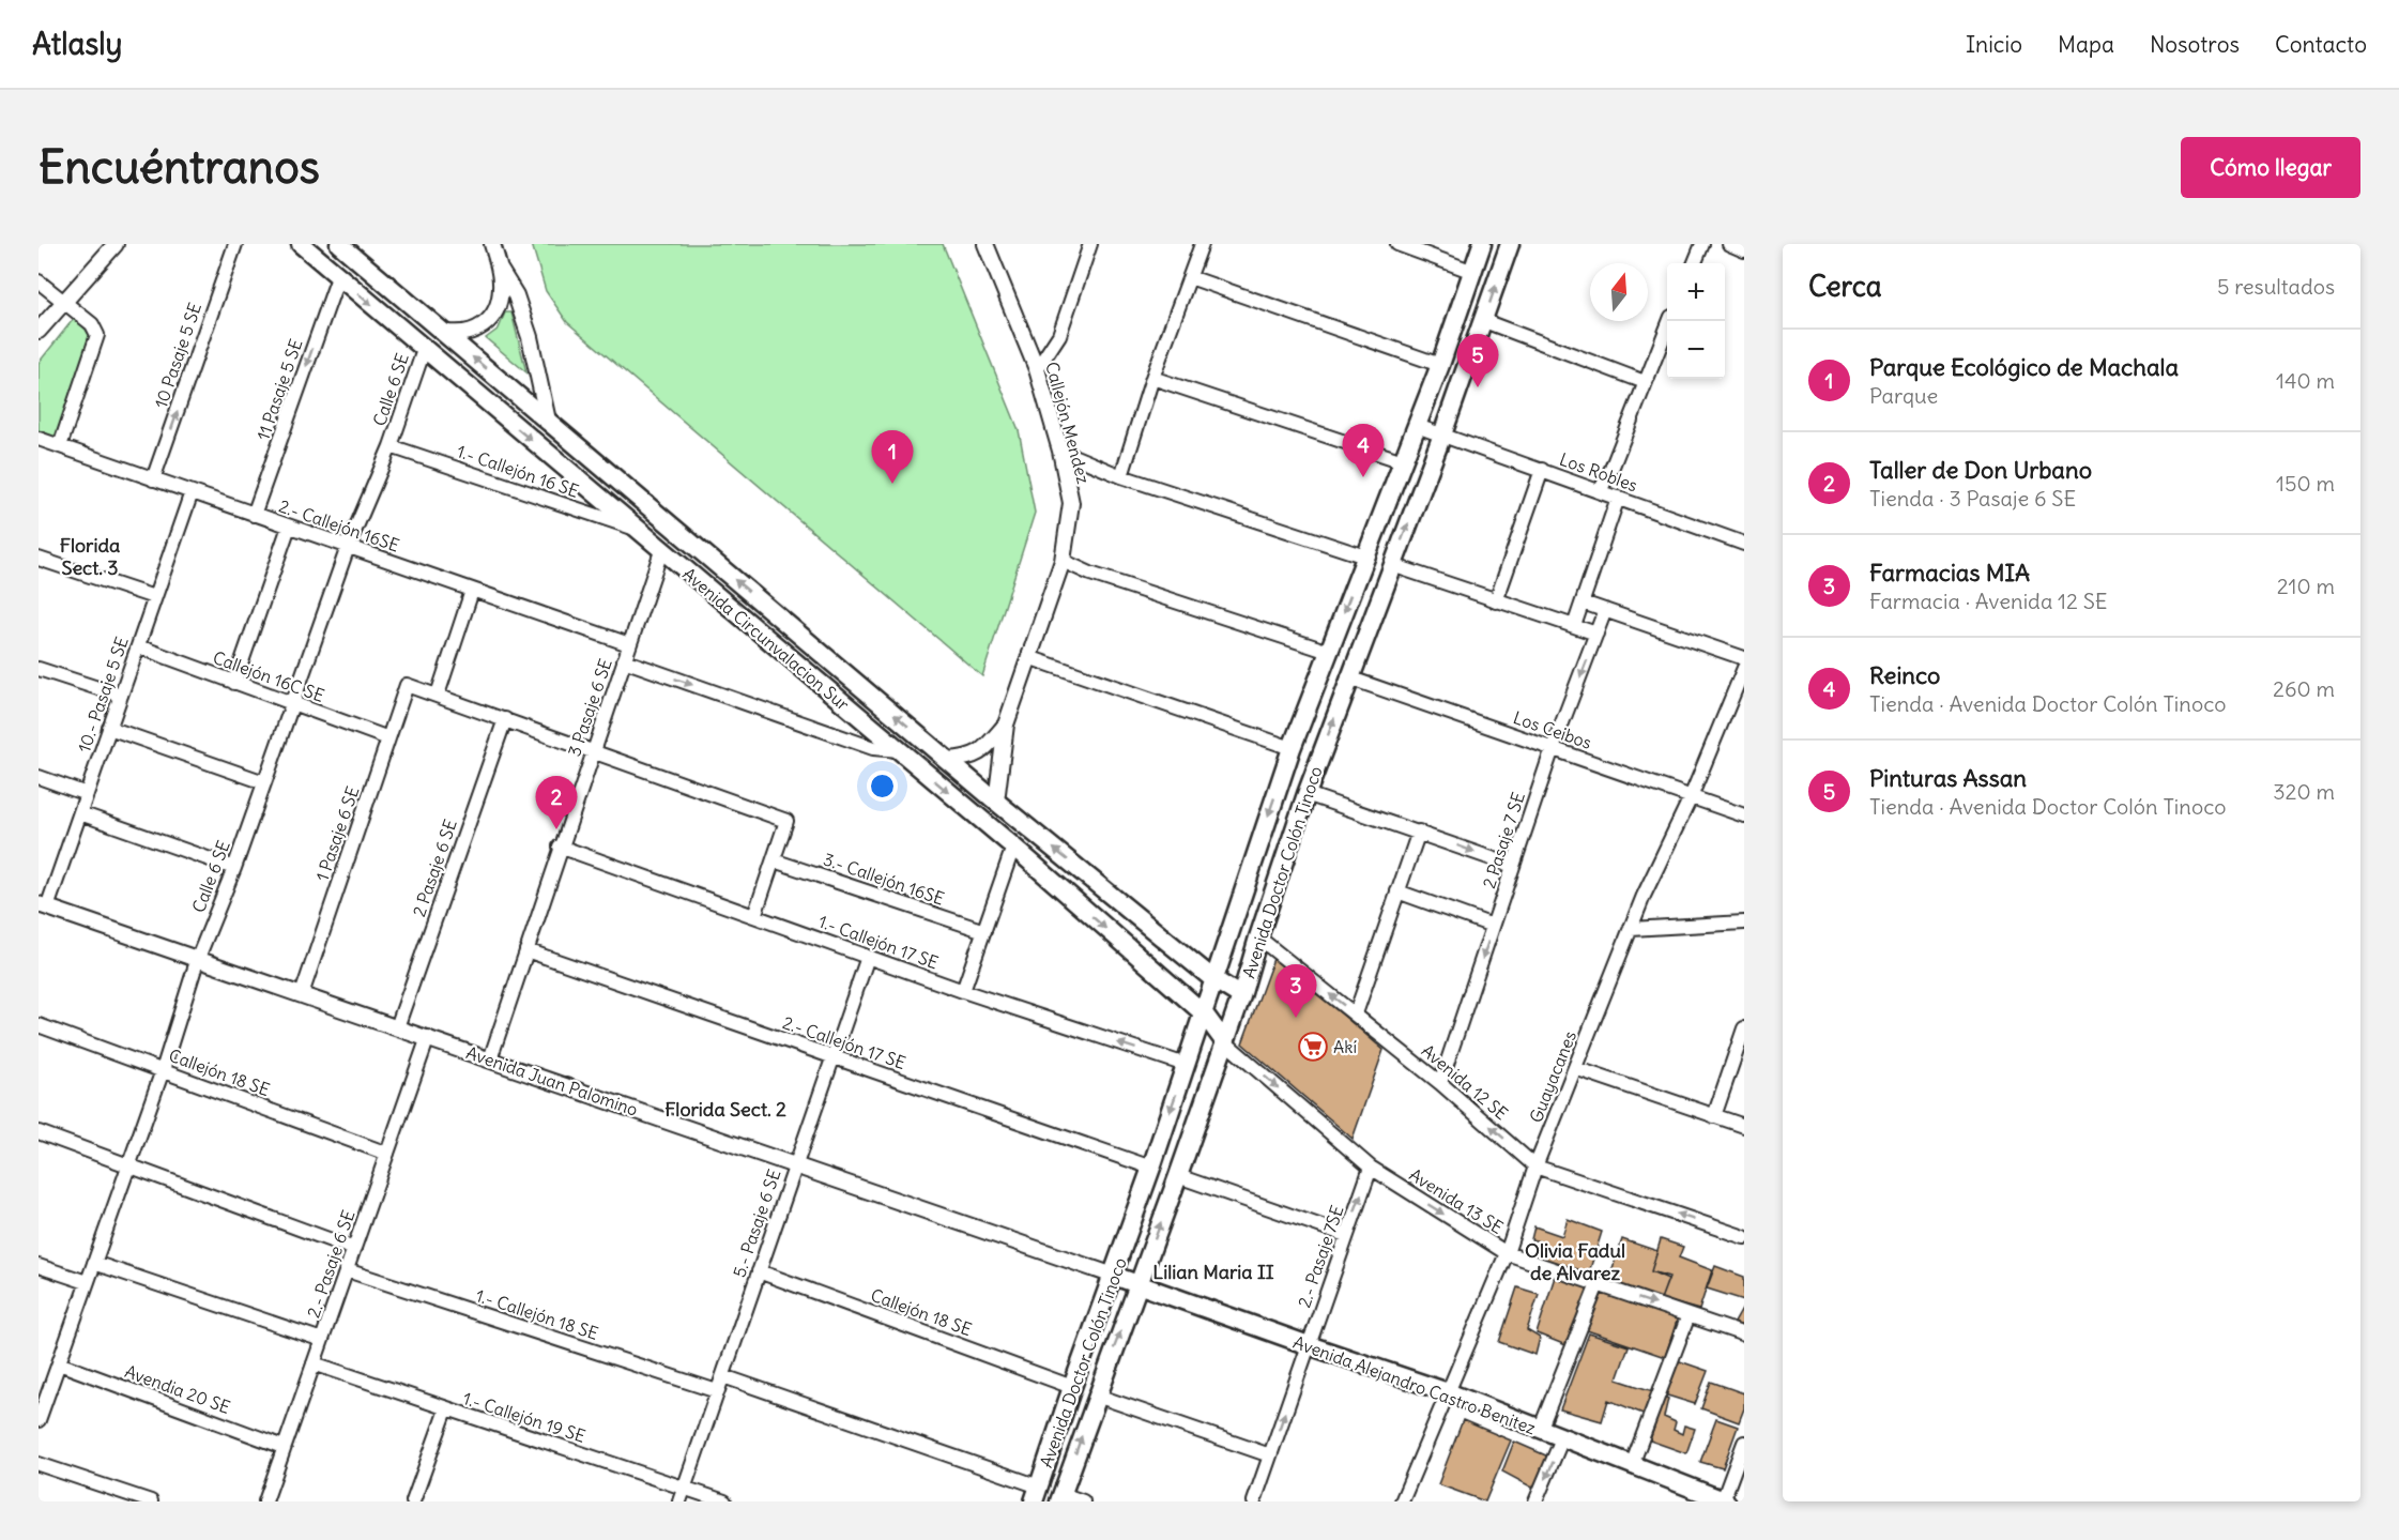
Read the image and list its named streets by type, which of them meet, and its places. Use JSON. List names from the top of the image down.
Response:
{
  "streets": {
    "main road": [
      "Avenida Circunvalacion Sur",
      "Avenida Doctor Colón Tinoco",
      "Avenida Juan Palomino",
      "Avenida Alejandro Castro Benitez"
    ],
    "street": [
      "10 Pasaje 5 SE",
      "11 Pasaje 5 SE",
      "Calle 6 SE",
      "Callejón Mendez",
      "1.- Callejón 16 SE",
      "Los Robles",
      "2.- Callejón 16SE",
      "Callejón 16C SE",
      "10.- Pasaje 5 SE",
      "3 Pasaje 6 SE",
      "Los Ceibos",
      "1 Pasaje 6 SE",
      "2 Pasaje 7 SE",
      "2 Pasaje 6 SE",
      "3.- Callejón 16SE",
      "1.- Callejón 17 SE",
      "2.- Callejón 17 SE",
      "Callejón 18 SE",
      "Guayacanes",
      "Avenida 12 SE",
      "Avenida 13 SE",
      "5.- Pasaje 6 SE",
      "2.- Pasaje 7SE",
      "2.- Pasaje 6 SE",
      "1.- Callejón 18 SE",
      "Avendia 20 SE",
      "1.- Callejón 19 SE"
    ]
  },
  "crossings": [
    ["10 Pasaje 5 SE", "2.- Callejón 16SE"],
    ["11 Pasaje 5 SE", "2.- Callejón 16SE"],
    ["11 Pasaje 5 SE", "Avenida Circunvalacion Sur"],
    ["Calle 6 SE", "1.- Callejón 16 SE"],
    ["Calle 6 SE", "2.- Callejón 16SE"],
    ["Calle 6 SE", "Avenida Circunvalacion Sur"],
    ["Calle 6 SE", "Callejón 16C SE"],
    ["Calle 6 SE", "Callejón 18 SE"],
    ["Calle 6 SE", "Avenida Juan Palomino"],
    ["Calle 6 SE", "Avendia 20 SE"],
    ["Callejón Mendez", "Avenida Circunvalacion Sur"],
    ["1.- Callejón 16 SE", "Avenida Circunvalacion Sur"],
    ["Los Robles", "Avenida Doctor Colón Tinoco"],
    ["2.- Callejón 16SE", "10.- Pasaje 5 SE"],
    ["2.- Callejón 16SE", "3 Pasaje 6 SE"],
    ["Avenida Circunvalacion Sur", "3 Pasaje 6 SE"],
    ["Avenida Circunvalacion Sur", "Avenida Doctor Colón Tinoco"],
    ["Avenida Circunvalacion Sur", "Avenida 13 SE"],
    ["Callejón 16C SE", "10.- Pasaje 5 SE"],
    ["Callejón 16C SE", "1 Pasaje 6 SE"],
    ["10.- Pasaje 5 SE", "Avenida Juan Palomino"],
    ["3 Pasaje 6 SE", "1.- Callejón 17 SE"],
    ["3 Pasaje 6 SE", "2.- Callejón 17 SE"],
    ["3 Pasaje 6 SE", "Avenida Juan Palomino"],
    ["Los Ceibos", "2 Pasaje 7 SE"],
    ["Los Ceibos", "Avenida Doctor Colón Tinoco"],
    ["Los Ceibos", "Guayacanes"],
    ["1 Pasaje 6 SE", "Avenida Juan Palomino"],
    ["2 Pasaje 7 SE", "Avenida 12 SE"],
    ["2 Pasaje 6 SE", "Avenida Juan Palomino"],
    ["Avenida Doctor Colón Tinoco", "1.- Callejón 17 SE"],
    ["Avenida Doctor Colón Tinoco", "2.- Callejón 17 SE"],
    ["Avenida Doctor Colón Tinoco", "Callejón 18 SE"],
    ["Avenida Doctor Colón Tinoco", "Avenida Juan Palomino"],
    ["Avenida Doctor Colón Tinoco", "Avenida 12 SE"],
    ["Avenida Doctor Colón Tinoco", "Avenida 13 SE"],
    ["Avenida Doctor Colón Tinoco", "Avenida Alejandro Castro Benitez"],
    ["1.- Callejón 17 SE", "5.- Pasaje 6 SE"],
    ["2.- Callejón 17 SE", "5.- Pasaje 6 SE"],
    ["Callejón 18 SE", "5.- Pasaje 6 SE"],
    ["Callejón 18 SE", "2.- Pasaje 6 SE"],
    ["Guayacanes", "Avenida 12 SE"],
    ["Guayacanes", "Avenida 13 SE"],
    ["Guayacanes", "Avenida Alejandro Castro Benitez"],
    ["Avenida Juan Palomino", "5.- Pasaje 6 SE"],
    ["Avenida Juan Palomino", "2.- Pasaje 6 SE"],
    ["Avenida Juan Palomino", "Avenida Alejandro Castro Benitez"],
    ["Avenida 13 SE", "2.- Pasaje 7SE"],
    ["5.- Pasaje 6 SE", "1.- Callejón 18 SE"],
    ["5.- Pasaje 6 SE", "1.- Callejón 19 SE"],
    ["2.- Pasaje 7SE", "Avenida Alejandro Castro Benitez"],
    ["2.- Pasaje 6 SE", "1.- Callejón 18 SE"],
    ["2.- Pasaje 6 SE", "Avendia 20 SE"],
    ["2.- Pasaje 6 SE", "1.- Callejón 19 SE"]
  ],
  "one_way": [
    "10 Pasaje 5 SE",
    "11 Pasaje 5 SE",
    "1.- Callejón 17 SE",
    "Avenida 13 SE",
    "2.- Pasaje 7SE"
  ],
  "districts": [
    "Florida Sect. 3",
    "Florida Sect. 2",
    "Olivia Fadul de Alvarez",
    "Lilian Maria II"
  ],
  "places": {
    "supermarket": ["Akí"]
  },
  "north": "top",
  "page": {
    "header": "Atlasly",
    "nav": [
      "Inicio",
      "Mapa",
      "Nosotros",
      "Contacto"
    ],
    "buttons": "Cómo llegar",
    "title": "Encuéntranos",
    "heading": ["Cerca", "5 resultados"],
    "map_buttons": ["+", "−"],
    "list": [
      {
        "mark": "1",
        "name": "Parque Ecológico de Machala",
        "note": "Parque",
        "value": "140 m"
      },
      {
        "mark": "2",
        "name": "Taller de Don Urbano",
        "note": "Tienda · 3 Pasaje 6 SE",
        "value": "150 m"
      },
      {
        "mark": "3",
        "name": "Farmacias MIA",
        "note": "Farmacia · Avenida 12 SE",
        "value": "210 m"
      },
      {
        "mark": "4",
        "name": "Reinco",
        "note": "Tienda · Avenida Doctor Colón Tinoco",
        "value": "260 m"
      },
      {
        "mark": "5",
        "name": "Pinturas Assan",
        "note": "Tienda · Avenida Doctor Colón Tinoco",
        "value": "320 m"
      }
    ],
    "pins": [
      "5",
      "4",
      "1",
      "2",
      "3"
    ]
  }
}
